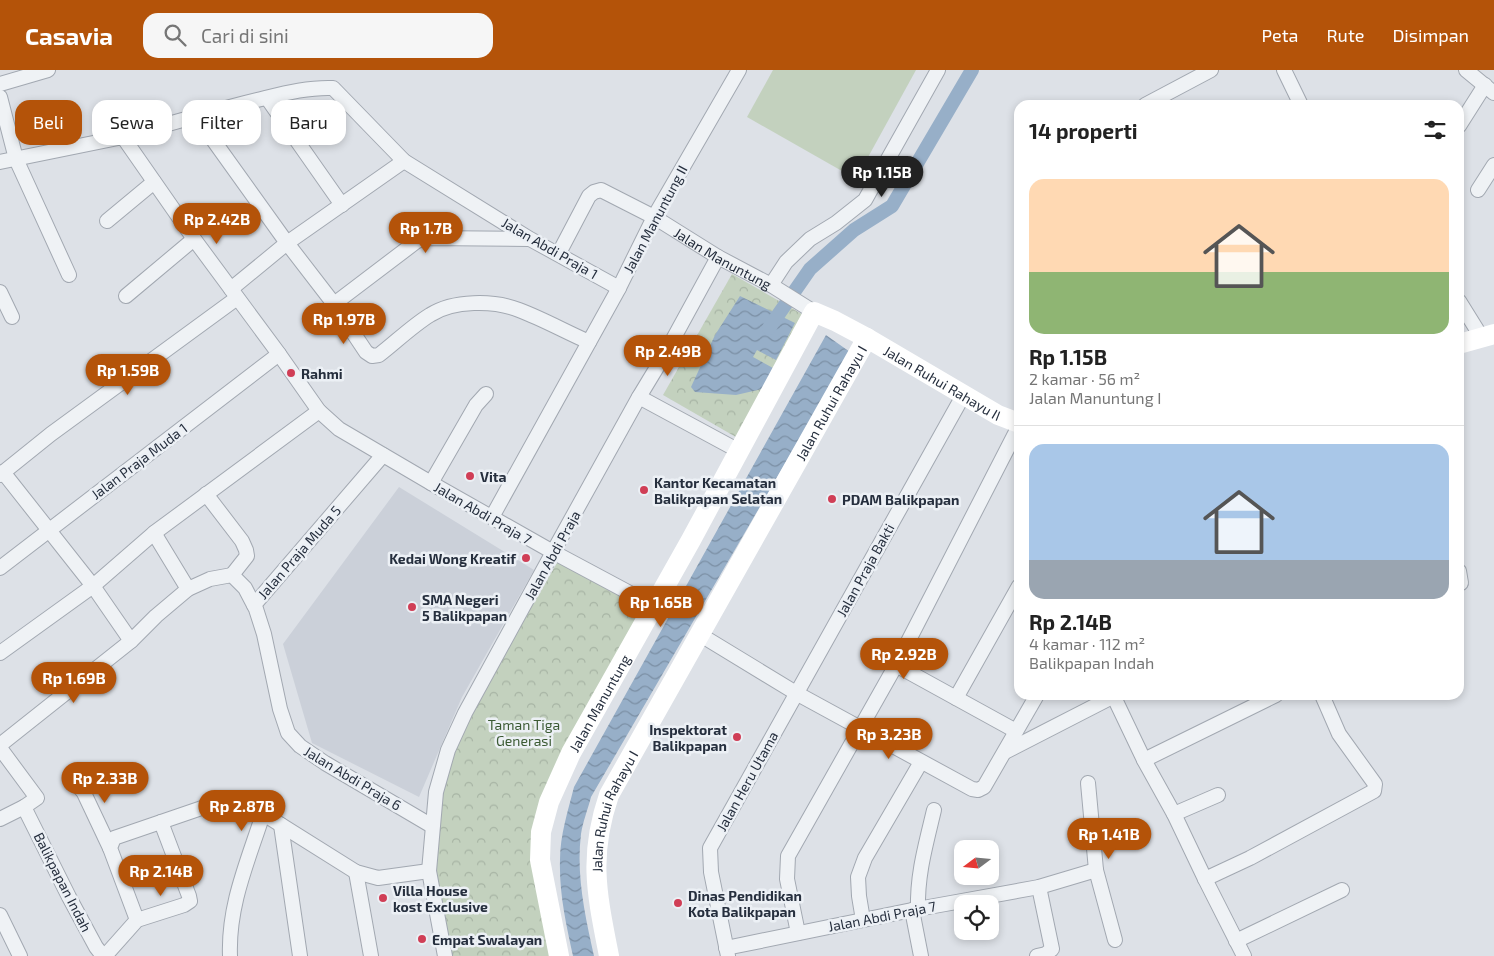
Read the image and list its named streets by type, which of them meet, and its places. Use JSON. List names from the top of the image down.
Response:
{
  "streets": {
    "street": [
      "Jalan Manuntung II",
      "Jalan Abdi Praja 1",
      "Jalan Manuntung",
      "Jalan Ruhui Rahayu II",
      "Jalan Ruhui Rahayu I",
      "Jalan Praja Muda 1",
      "Jalan Abdi Praja 7",
      "Jalan Praja Muda 5",
      "Jalan Abdi Praja",
      "Jalan Praja Bakti",
      "Jalan Abdi Praja 6",
      "Jalan Heru Utama",
      "Balikpapan Indah"
    ]
  },
  "crossings": [
    ["Jalan Manuntung II", "Jalan Abdi Praja 1"],
    ["Jalan Manuntung II", "Jalan Manuntung"],
    ["Jalan Manuntung II", "Jalan Abdi Praja 7"],
    ["Jalan Abdi Praja 1", "Jalan Manuntung"],
    ["Jalan Manuntung", "Jalan Ruhui Rahayu II"],
    ["Jalan Manuntung", "Jalan Abdi Praja 7"],
    ["Jalan Manuntung", "Jalan Abdi Praja"],
    ["Jalan Ruhui Rahayu II", "Jalan Ruhui Rahayu I"],
    ["Jalan Ruhui Rahayu II", "Jalan Praja Bakti"],
    ["Jalan Praja Muda 1", "Jalan Abdi Praja 7"],
    ["Jalan Abdi Praja 7", "Jalan Praja Muda 5"],
    ["Jalan Abdi Praja 7", "Jalan Abdi Praja"],
    ["Jalan Abdi Praja 7", "Jalan Heru Utama"],
    ["Jalan Praja Muda 5", "Jalan Abdi Praja 6"],
    ["Jalan Abdi Praja", "Jalan Abdi Praja 6"],
    ["Jalan Praja Bakti", "Jalan Heru Utama"]
  ],
  "parks": ["Taman Tiga Generasi"],
  "places": [
    "Rahmi",
    "Vita",
    "Kantor Kecamatan Balikpapan Selatan",
    "PDAM Balikpapan",
    "Kedai Wong Kreatif",
    "SMA Negeri 5 Balikpapan",
    "Inspektorat Balikpapan",
    "Villa House kost Exclusive",
    "Dinas Pendidikan Kota Balikpapan",
    "Empat Swalayan"
  ],
  "north": "left",
  "page": {
    "header": "Casavia",
    "search": "Cari di sini",
    "nav": ["Peta", "Rute", "Disimpan"],
    "chip": [
      "Beli",
      "Sewa",
      "Filter",
      "Baru"
    ],
    "heading": "14 properti",
    "price": [
      "Rp 1.15B",
      "Rp 2.42B",
      "Rp 1.7B",
      "Rp 1.97B",
      "Rp 2.49B",
      "Rp 1.59B",
      "Rp 1.65B",
      "Rp 2.92B",
      "Rp 1.69B",
      "Rp 3.23B",
      "Rp 2.33B",
      "Rp 2.87B",
      "Rp 1.41B",
      "Rp 2.14B"
    ],
    "list": [
      {
        "name": "Rp 1.15B",
        "note": "2 kamar · 56 m² · Jalan Manuntung I"
      },
      {
        "name": "Rp 2.14B",
        "note": "4 kamar · 112 m² · Balikpapan Indah"
      }
    ]
  }
}
